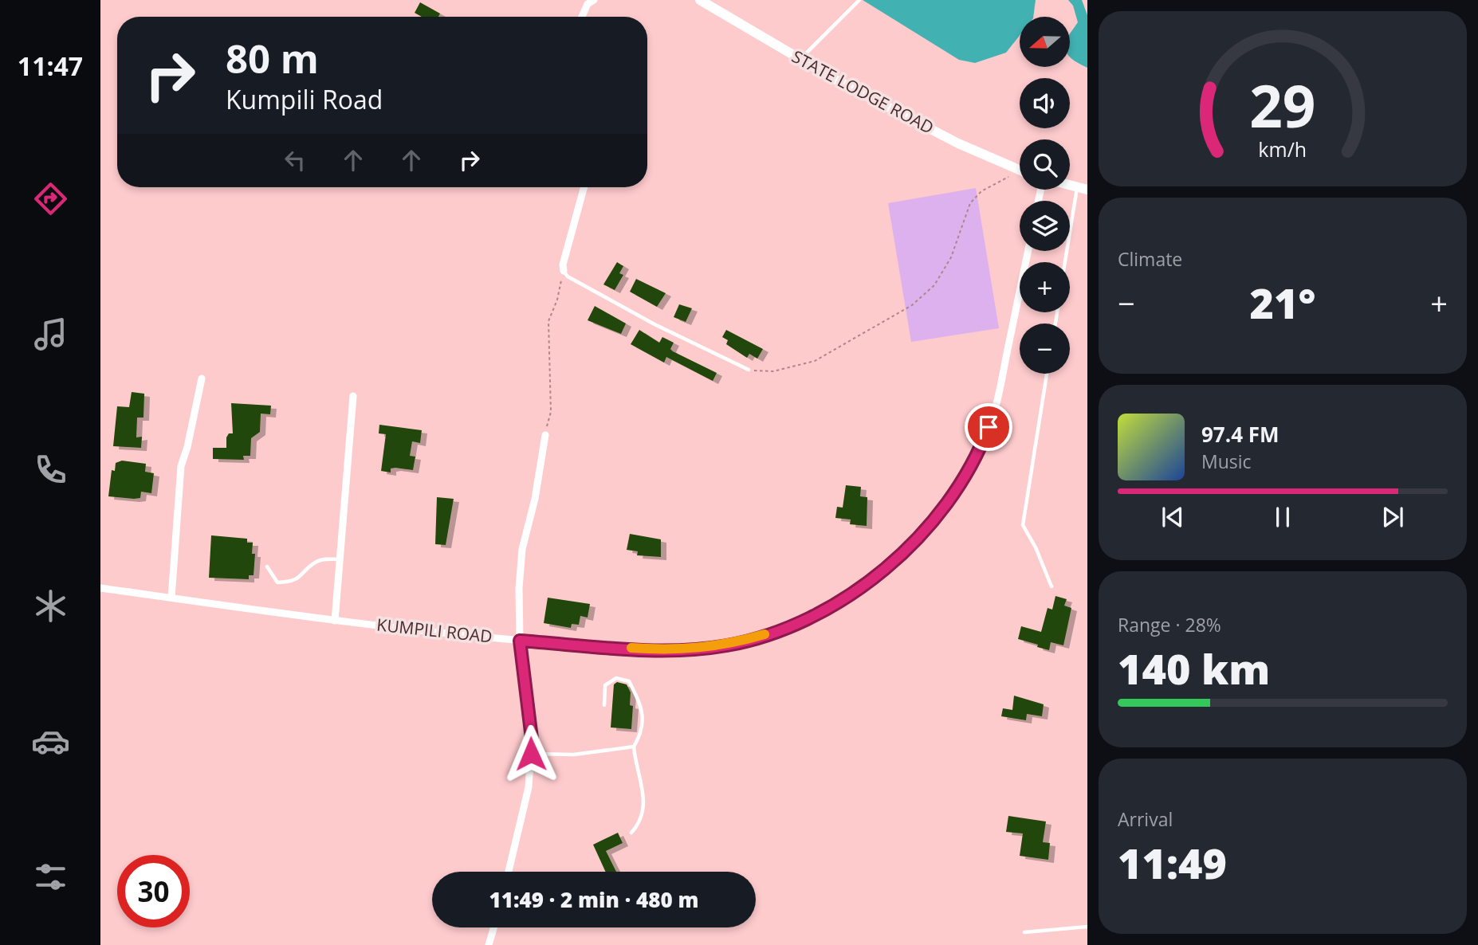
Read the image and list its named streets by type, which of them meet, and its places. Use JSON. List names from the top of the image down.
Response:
{
  "streets": {
    "street": ["STATE LODGE ROAD", "KUMPILI ROAD"]
  },
  "north": "left",
  "page": {
    "tabs": "11:47",
    "map_buttons": ["+", "−"],
    "turn": ["80 m", "Kumpili Road"],
    "tile": [
      "Climate",
      ["Range · 28%", "140 km"],
      ["Arrival", "11:49"]
    ],
    "heat": ["−", "21°", "+"],
    "song": ["97.4 FM", "Music"],
    "limit": "30",
    "trip": "11:49 · 2 min · 480 m",
    "gauge": ["29", "km/h"]
  }
}
